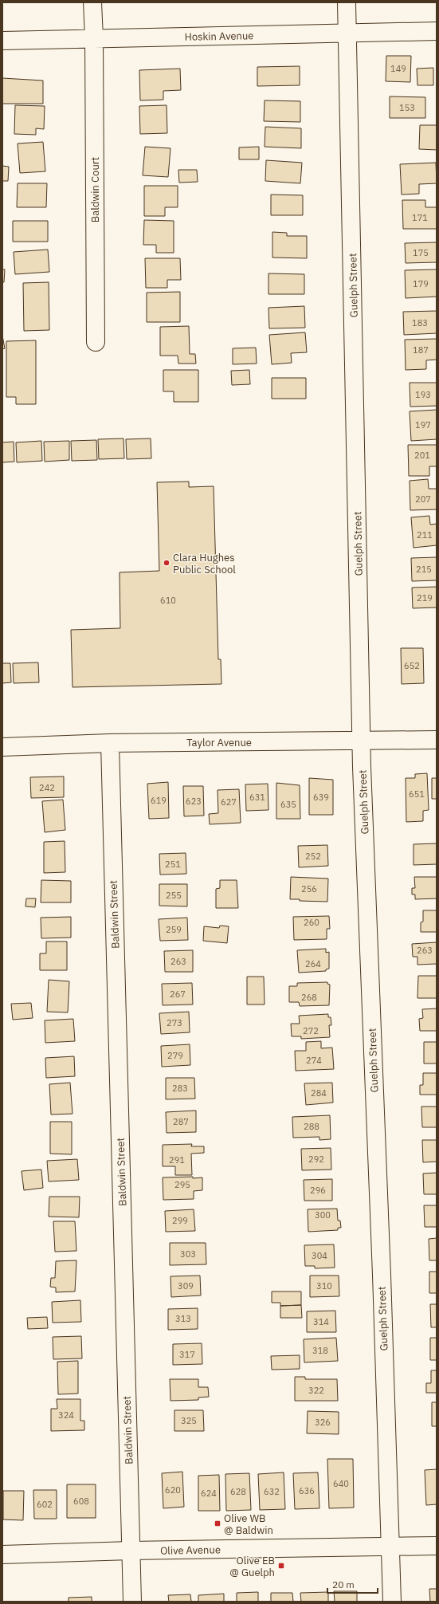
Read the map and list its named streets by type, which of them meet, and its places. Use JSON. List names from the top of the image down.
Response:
{
  "streets": {
    "street": [
      "Hoskin Avenue",
      "Baldwin Court",
      "Guelph Street",
      "Taylor Avenue",
      "Baldwin Street",
      "Olive Avenue"
    ]
  },
  "crossings": [
    ["Hoskin Avenue", "Baldwin Court"],
    ["Hoskin Avenue", "Guelph Street"],
    ["Guelph Street", "Taylor Avenue"],
    ["Guelph Street", "Olive Avenue"],
    ["Taylor Avenue", "Baldwin Street"],
    ["Baldwin Street", "Olive Avenue"]
  ],
  "places": {
    "other": ["Clara Hughes Public School"],
    "transit": ["Olive WB @ Baldwin", "Olive EB @ Guelph"]
  },
  "house_numbers": [
    "149",
    "153",
    "171",
    "175",
    "179",
    "183",
    "187",
    "193",
    "197",
    "201",
    "207",
    "211",
    "215",
    "219",
    "610",
    "652",
    "242",
    "651",
    "631",
    "639",
    "619",
    "623",
    "627",
    "635",
    "252",
    "251",
    "256",
    "255",
    "260",
    "259",
    "263",
    "263",
    "264",
    "267",
    "268",
    "273",
    "272",
    "279",
    "274",
    "283",
    "284",
    "287",
    "288",
    "292",
    "291",
    "295",
    "296",
    "300",
    "299",
    "303",
    "304",
    "309",
    "310",
    "313",
    "314",
    "318",
    "317",
    "322",
    "324",
    "325",
    "326",
    "640",
    "620",
    "636",
    "628",
    "632",
    "624",
    "608",
    "602"
  ],
  "scale_bar": "20 m"
}
